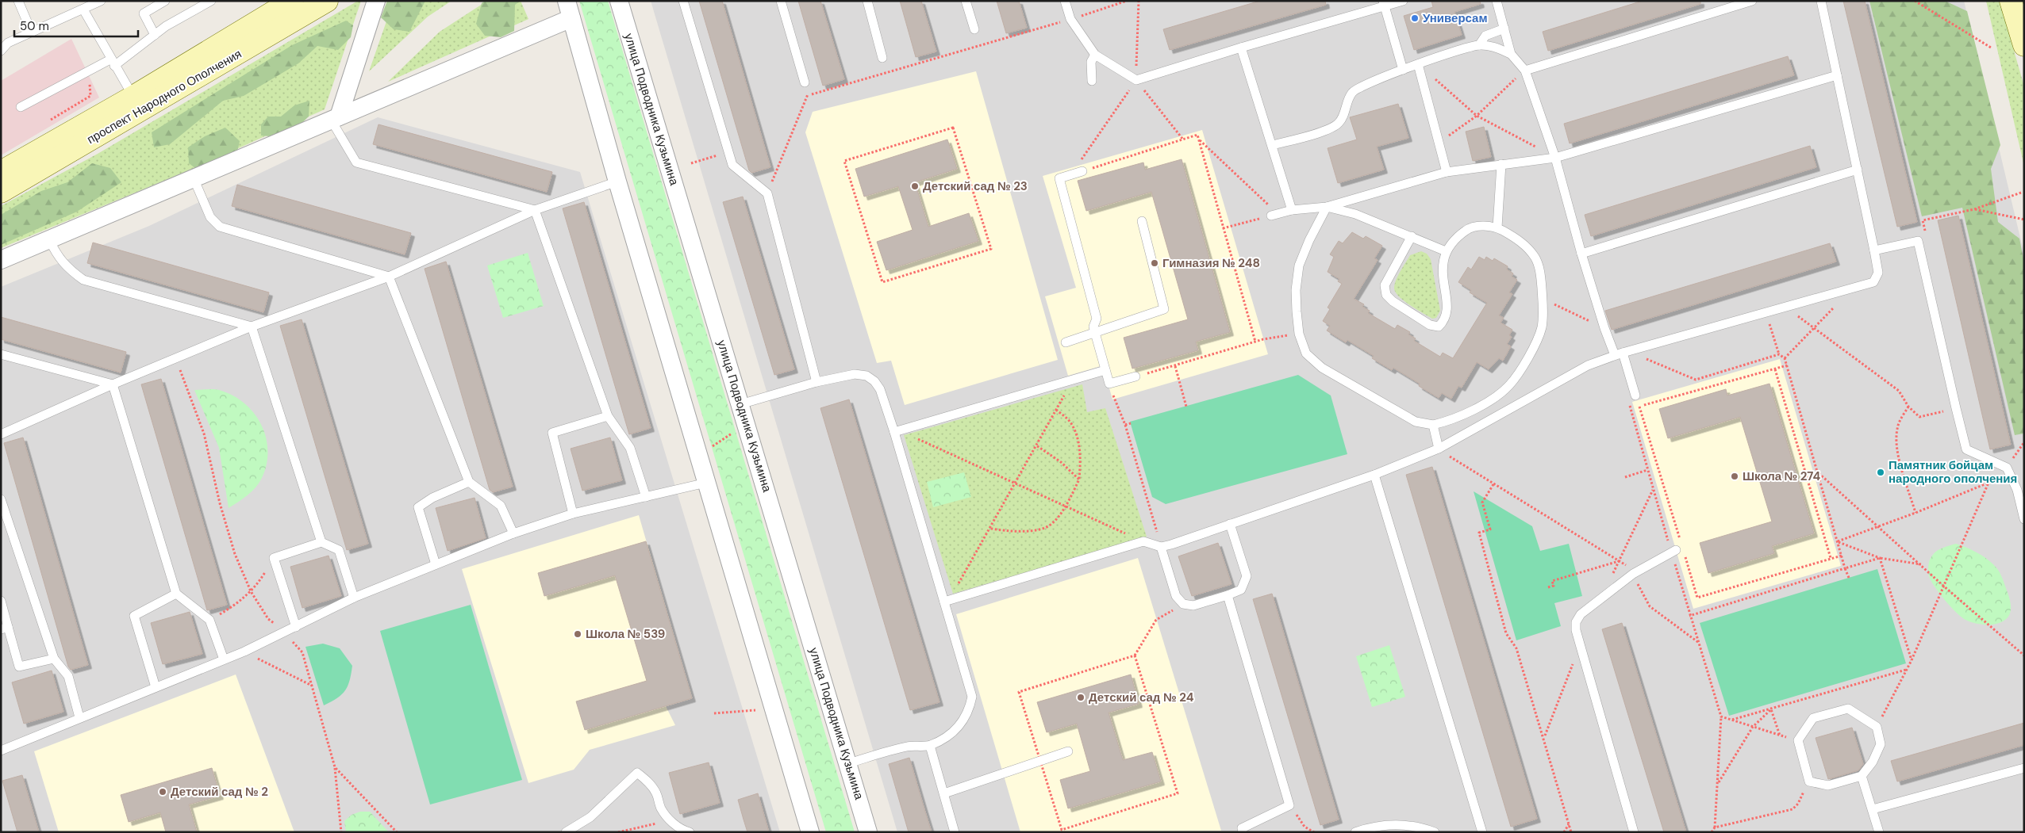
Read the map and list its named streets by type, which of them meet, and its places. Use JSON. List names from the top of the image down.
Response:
{
  "streets": {
    "main road": ["проспект Народного Ополчения"],
    "street": ["улица Подводника Кузьмина"]
  },
  "places": [
    "Универсам",
    "Детский сад № 23",
    "Гимназия № 248",
    "Памятник бойцам народного ополчения",
    "Школа № 274",
    "Школа № 539",
    "Детский сад № 24",
    "Детский сад № 2"
  ],
  "scale_bar": "50 m"
}
